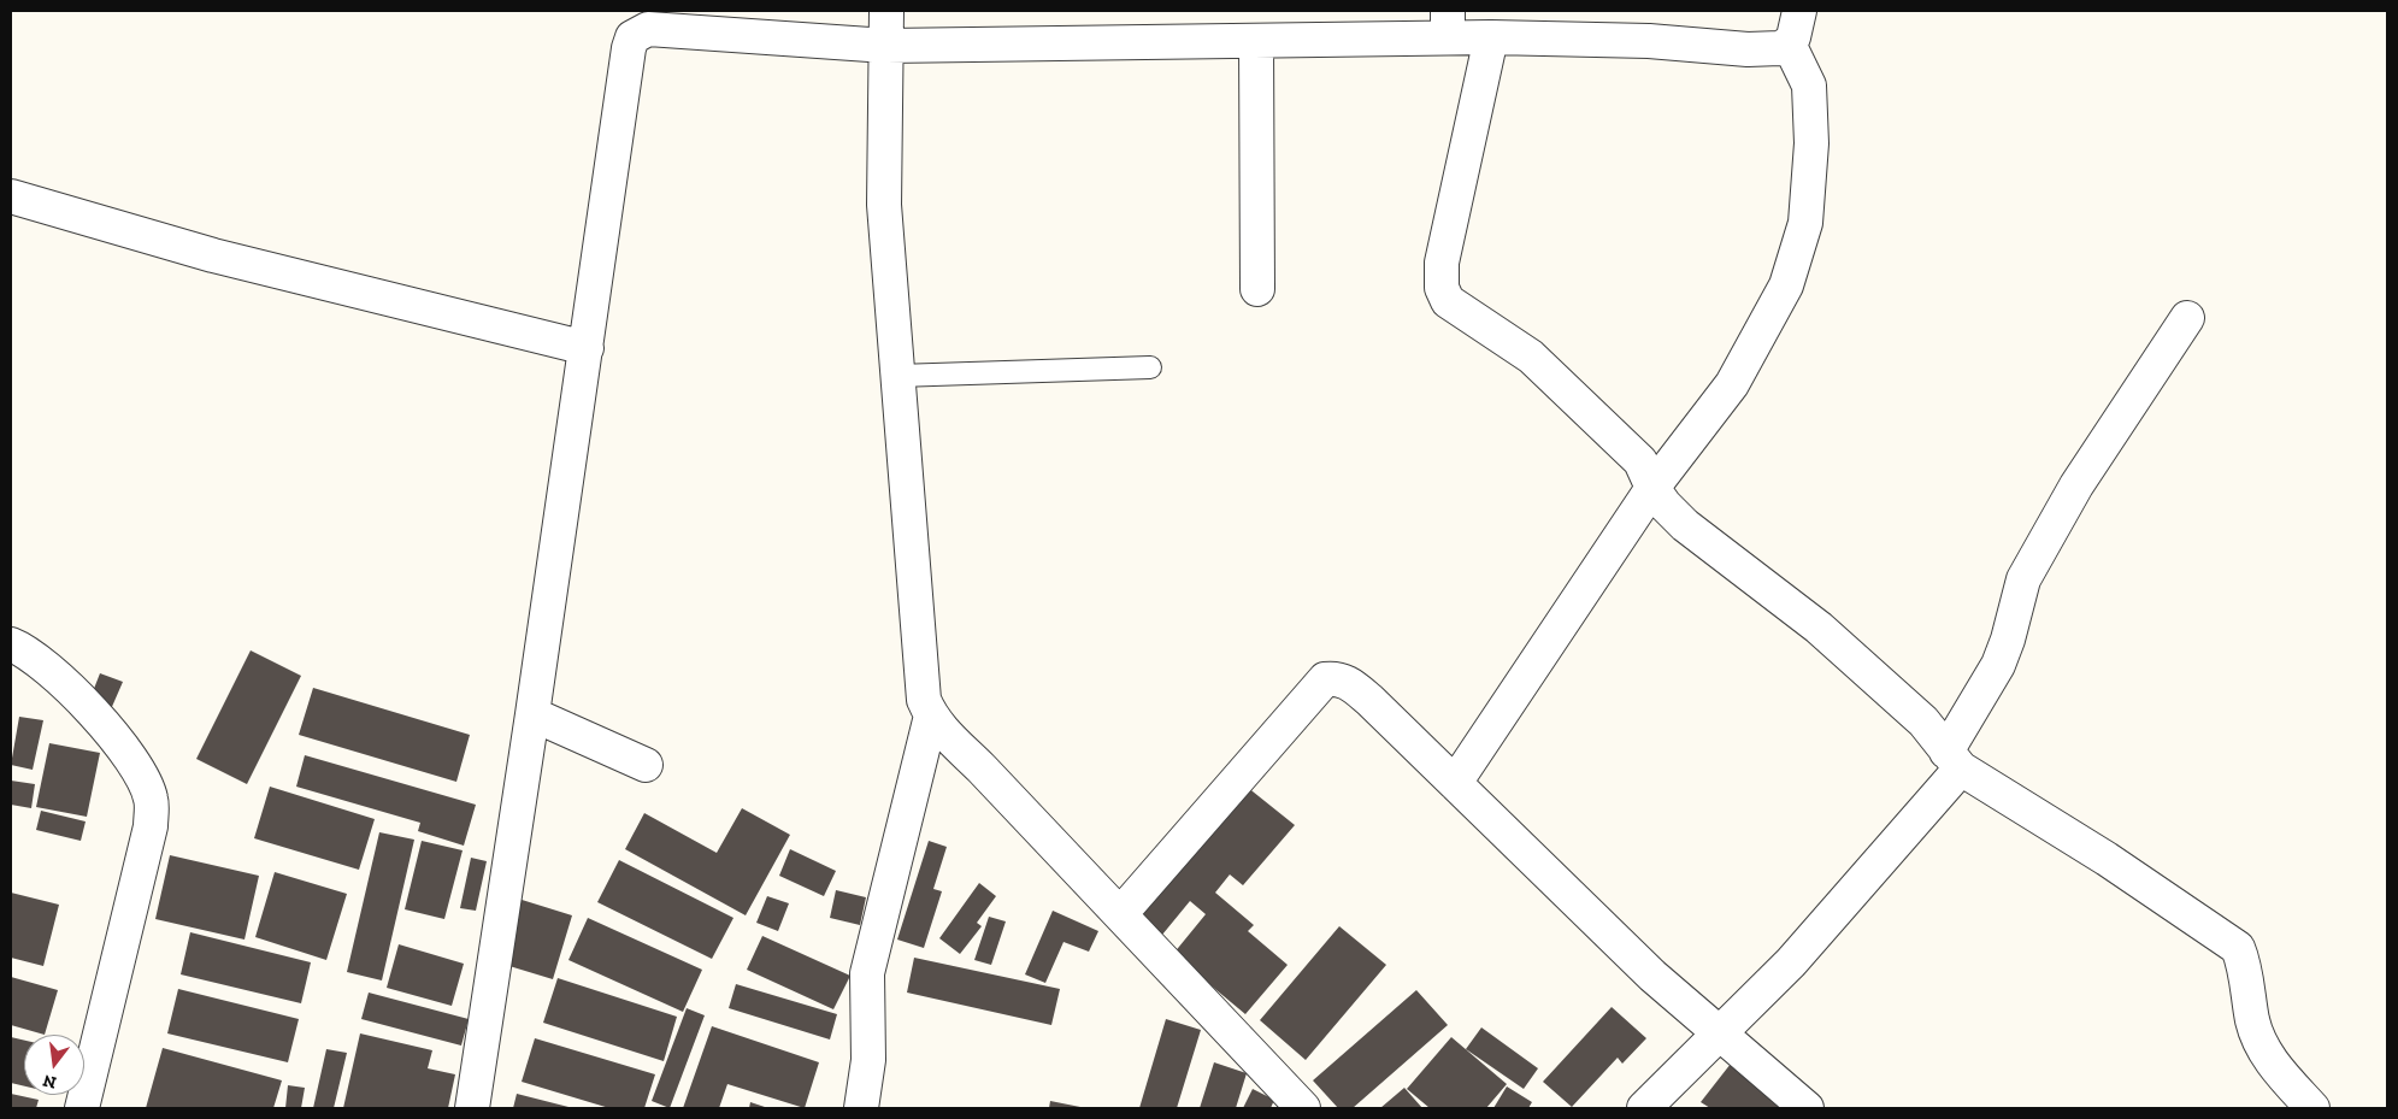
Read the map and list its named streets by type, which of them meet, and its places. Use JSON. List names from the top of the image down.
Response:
{
  "north": "bottom"
}
